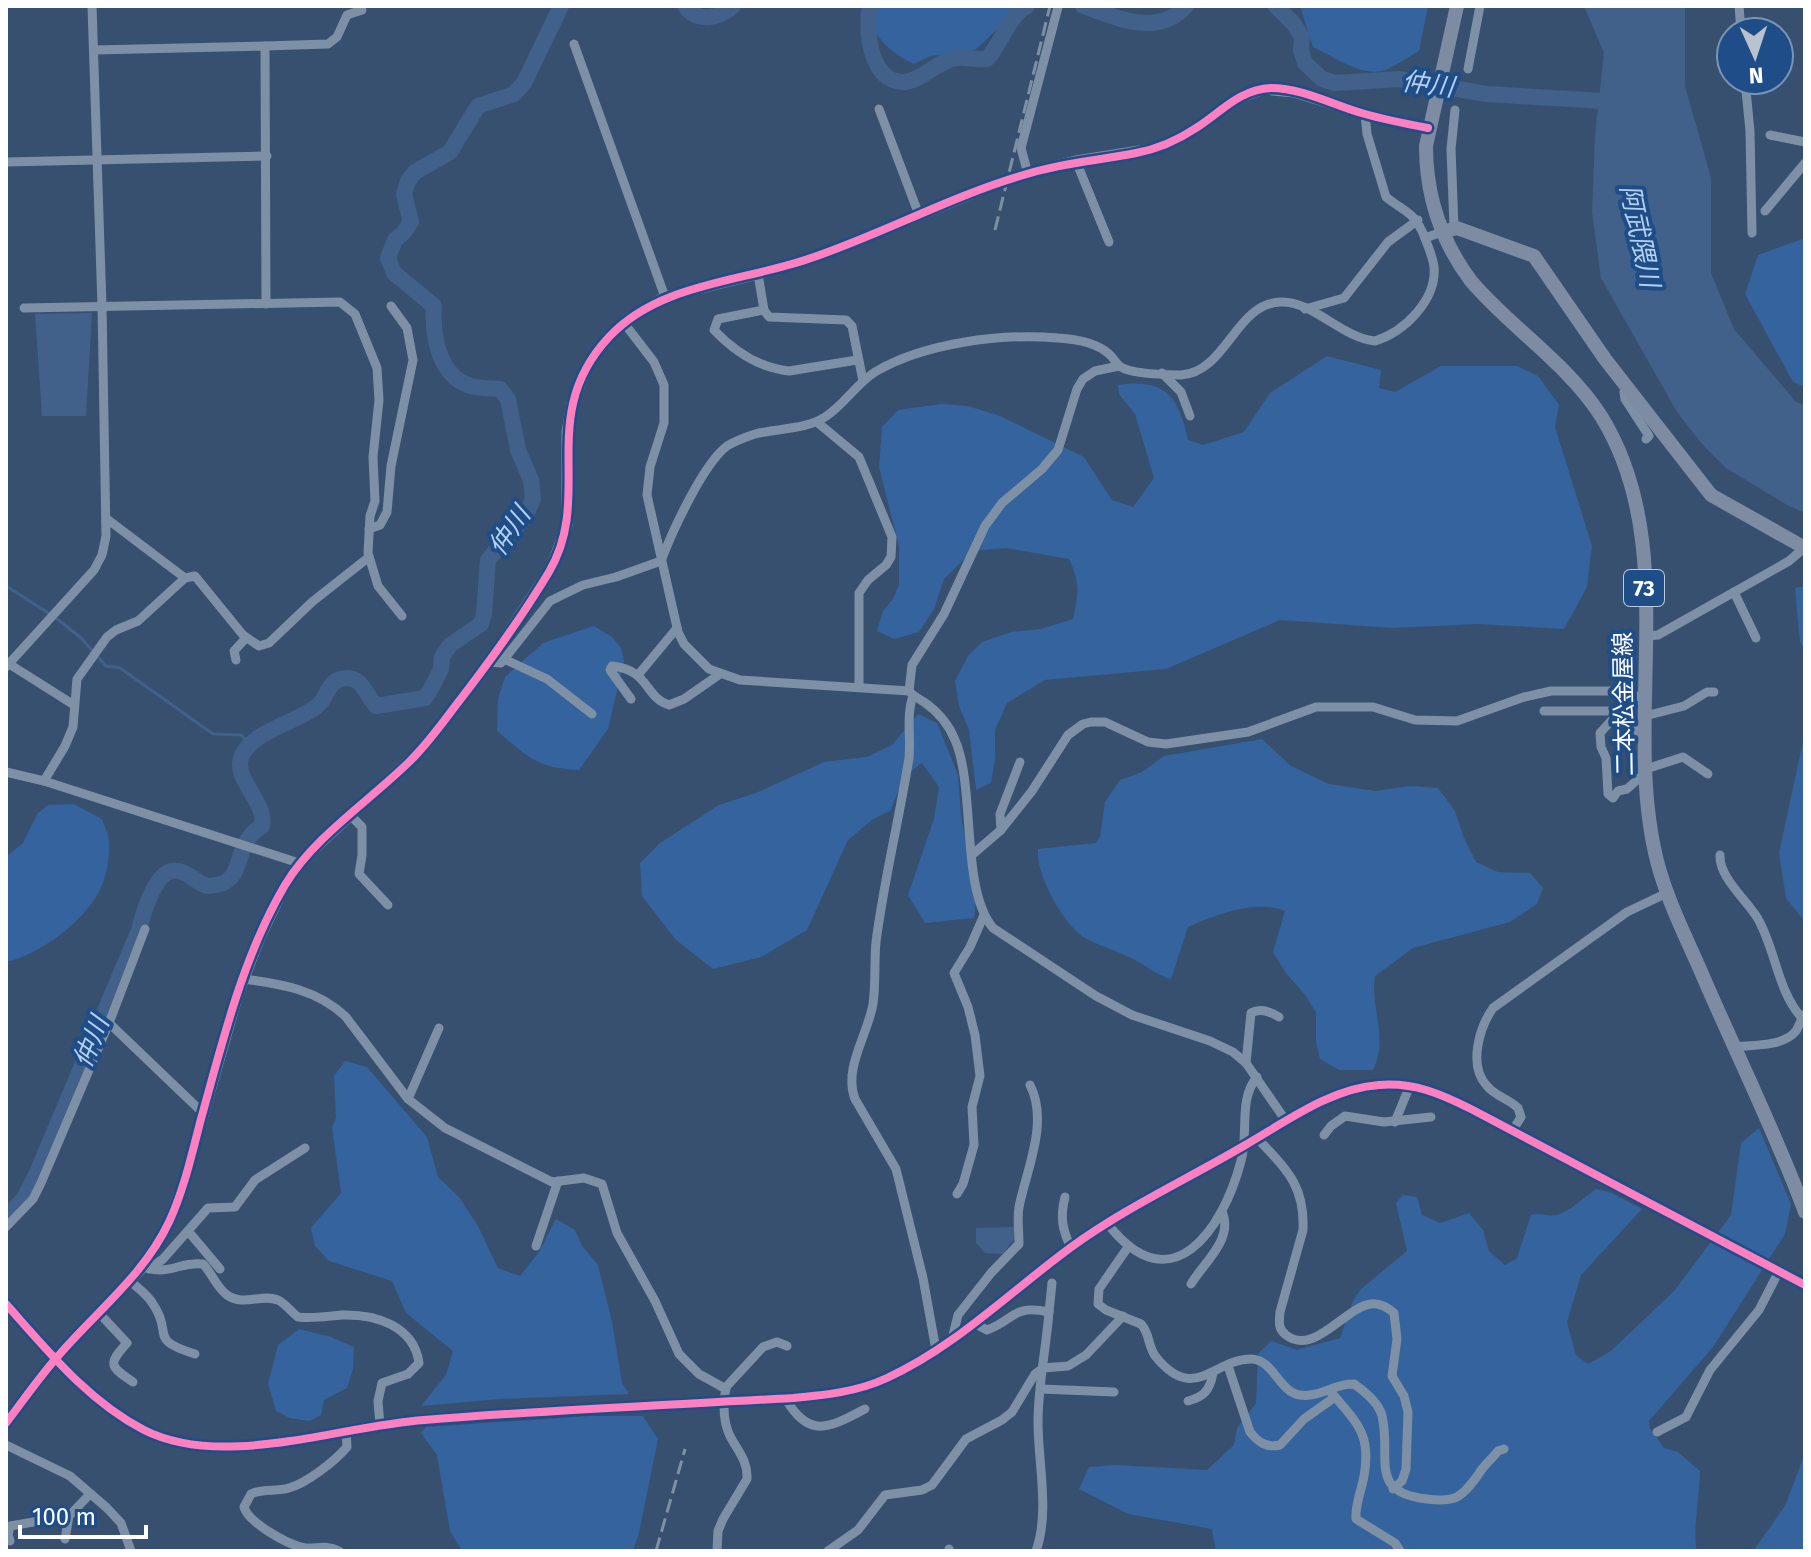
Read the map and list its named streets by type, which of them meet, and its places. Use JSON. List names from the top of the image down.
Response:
{
  "streets": {
    "main road": ["73", "二本松金屋線"]
  },
  "water": ["仲川", "阿武隈川"],
  "scale_bar": "100 m",
  "north": "bottom"
}
